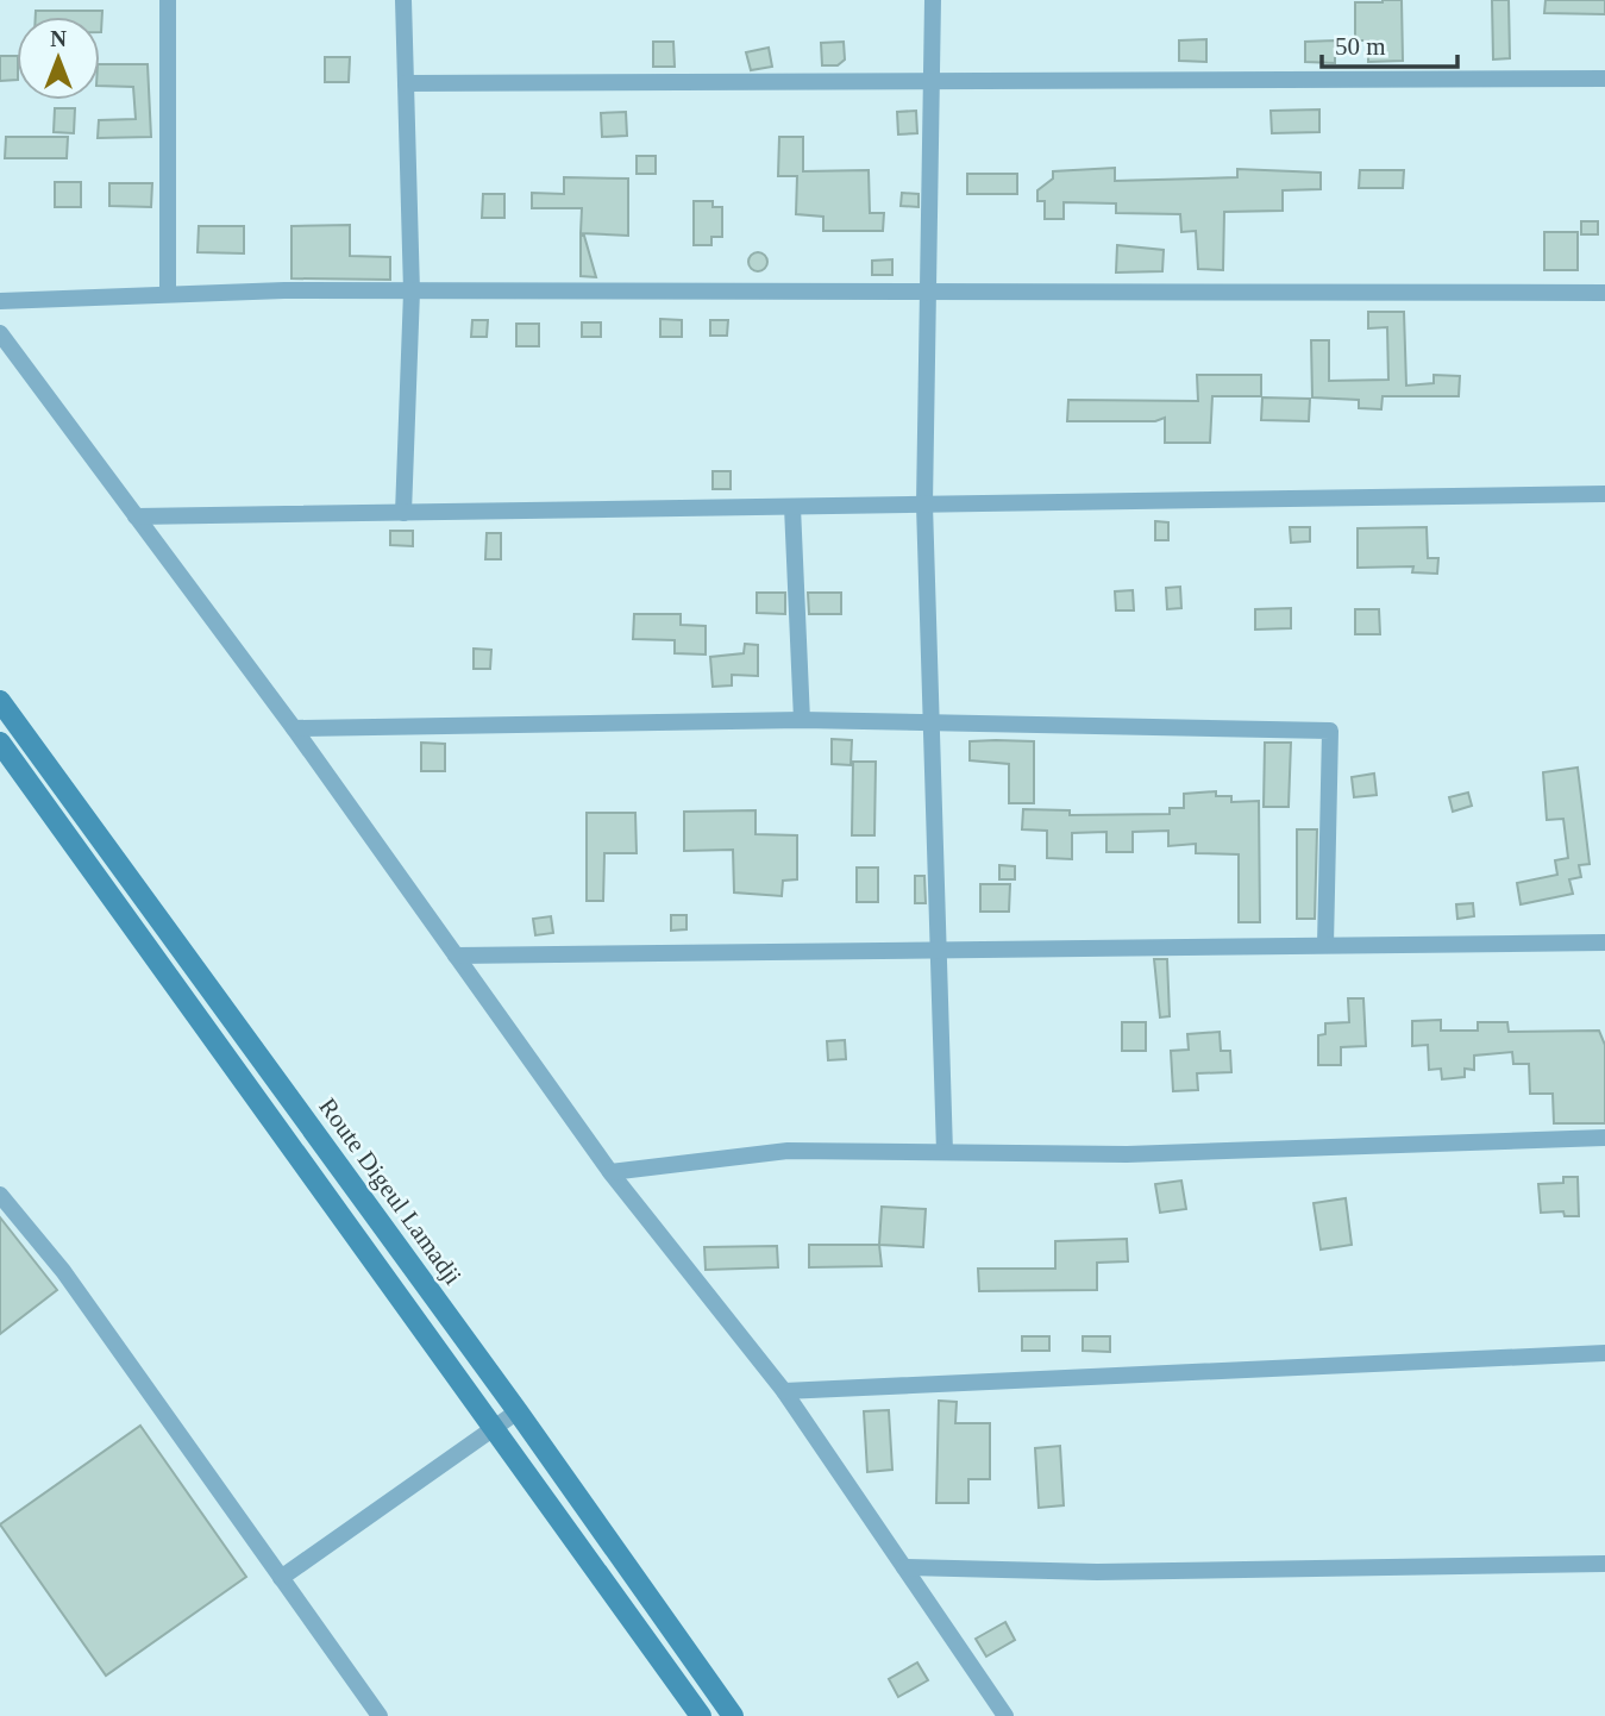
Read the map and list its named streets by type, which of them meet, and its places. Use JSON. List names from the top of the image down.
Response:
{
  "streets": {
    "main road": ["Route Digeul Lamadji"]
  },
  "scale_bar": "50 m",
  "north": "top"
}
